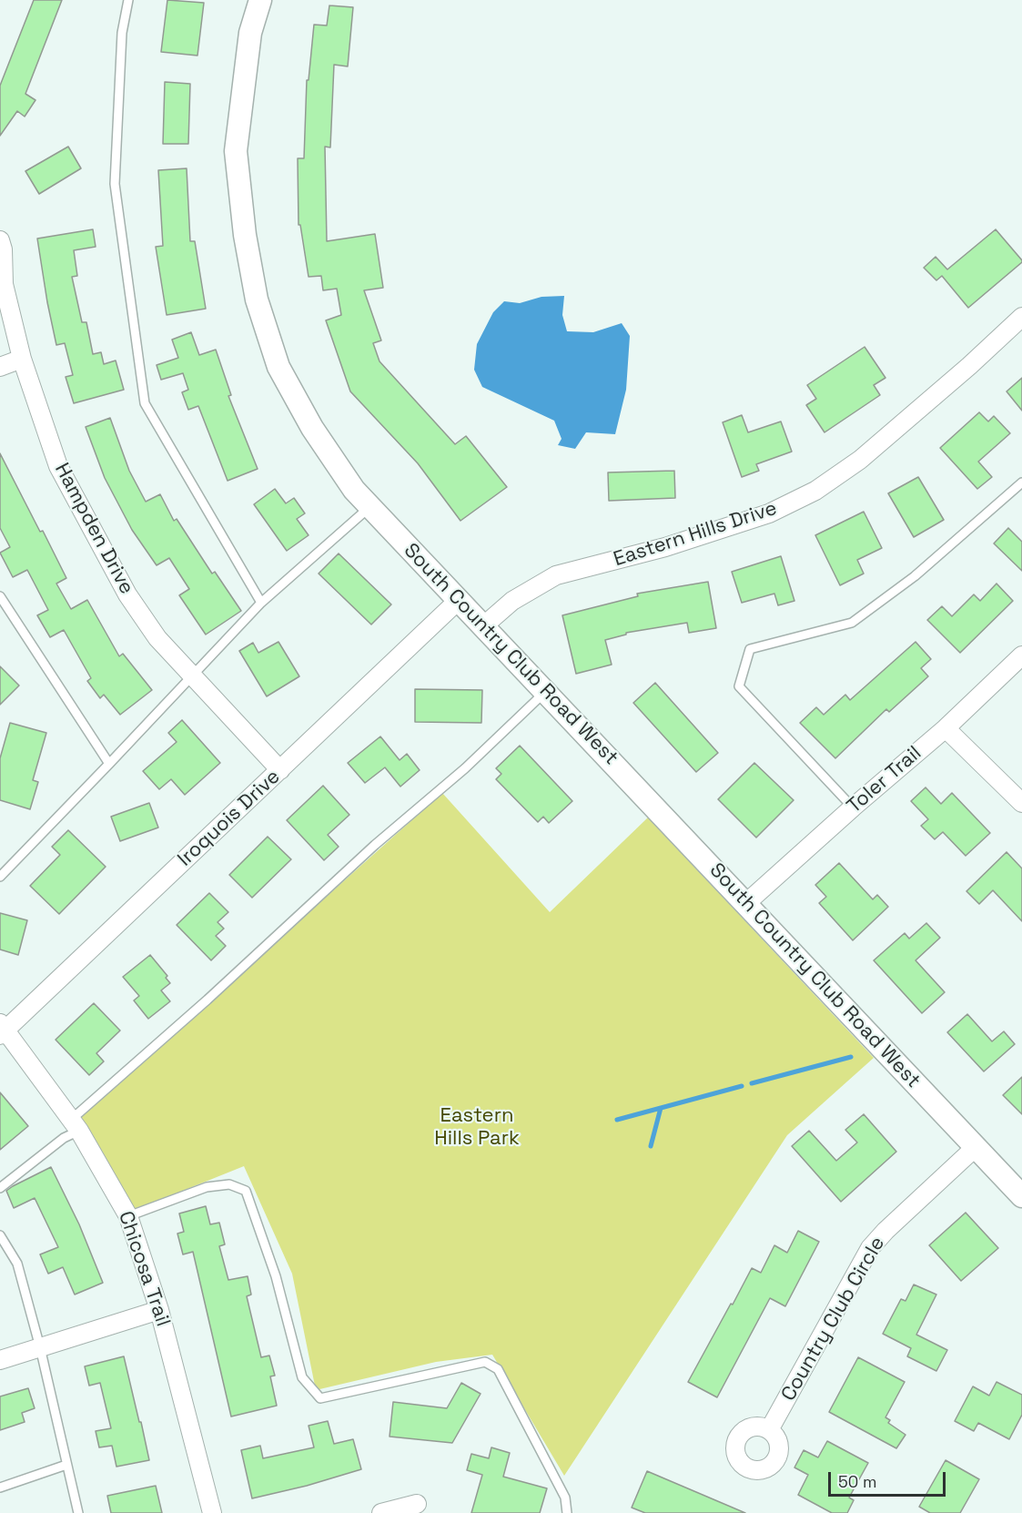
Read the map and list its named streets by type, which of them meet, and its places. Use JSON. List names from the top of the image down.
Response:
{
  "streets": {
    "street": [
      "Hampden Drive",
      "Eastern Hills Drive",
      "South Country Club Road West",
      "Toler Trail",
      "Iroquois Drive",
      "Chicosa Trail",
      "Country Club Circle"
    ]
  },
  "crossings": [
    ["Hampden Drive", "Iroquois Drive"],
    ["Eastern Hills Drive", "South Country Club Road West"],
    ["South Country Club Road West", "Toler Trail"],
    ["South Country Club Road West", "Iroquois Drive"],
    ["South Country Club Road West", "Country Club Circle"],
    ["Iroquois Drive", "Chicosa Trail"]
  ],
  "parks": ["Eastern Hills Park"],
  "scale_bar": "50 m"
}
